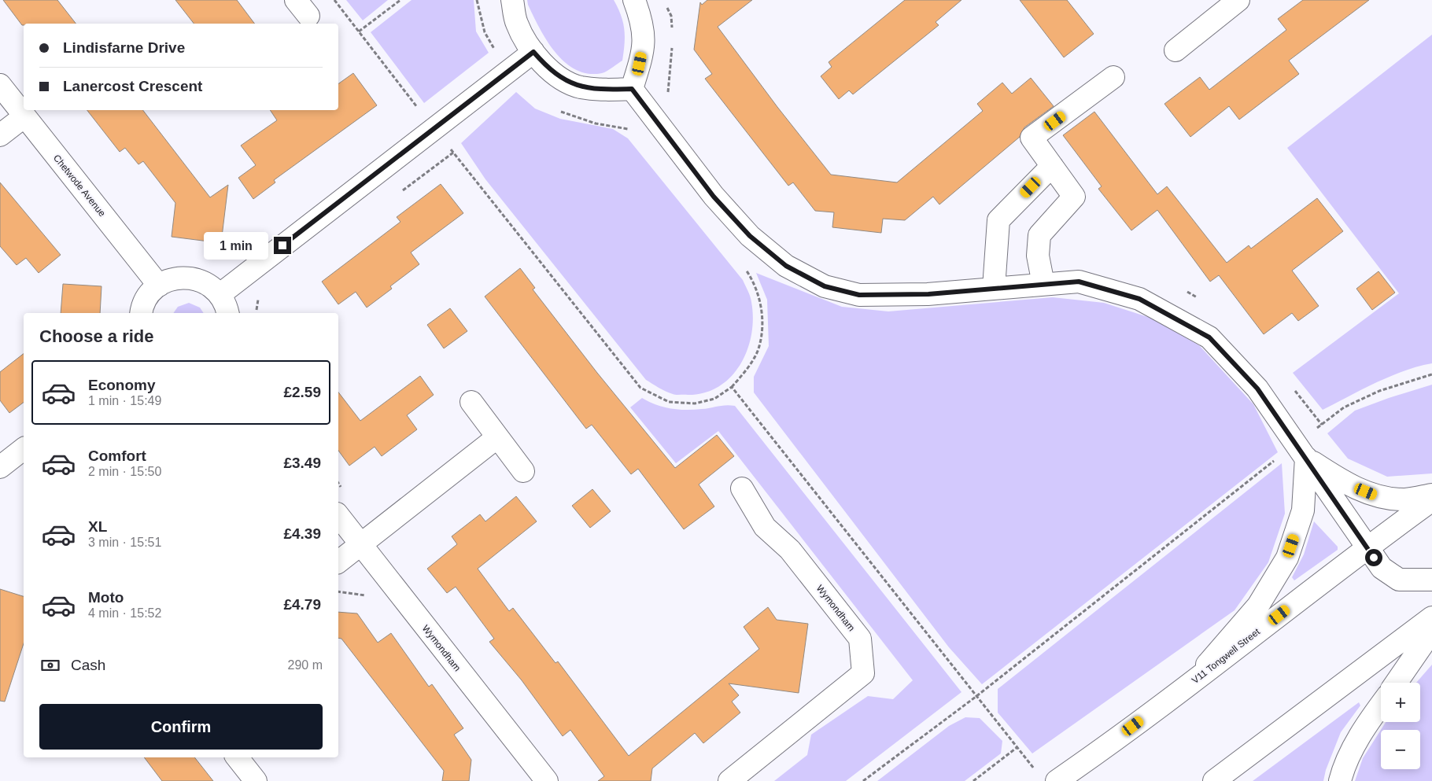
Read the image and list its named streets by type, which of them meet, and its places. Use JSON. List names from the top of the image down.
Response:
{
  "streets": {
    "main road": ["Chetwode Avenue", "Wymondham", "V11 Tongwell Street"]
  },
  "page": {
    "banner": ["Lindisfarne Drive", "Lanercost Crescent"],
    "bubble": "1 min",
    "heading": "Choose a ride",
    "list": [
      {
        "name": "Economy",
        "note": "1 min · 15:49",
        "value": "£2.59"
      },
      {
        "name": "Comfort",
        "note": "2 min · 15:50",
        "value": "£3.49"
      },
      {
        "name": "XL",
        "note": "3 min · 15:51",
        "value": "£4.39"
      },
      {
        "name": "Moto",
        "note": "4 min · 15:52",
        "value": "£4.79"
      }
    ],
    "pay": ["Cash", "290 m"],
    "map_buttons": ["+", "−"],
    "buttons": "Confirm"
  }
}
